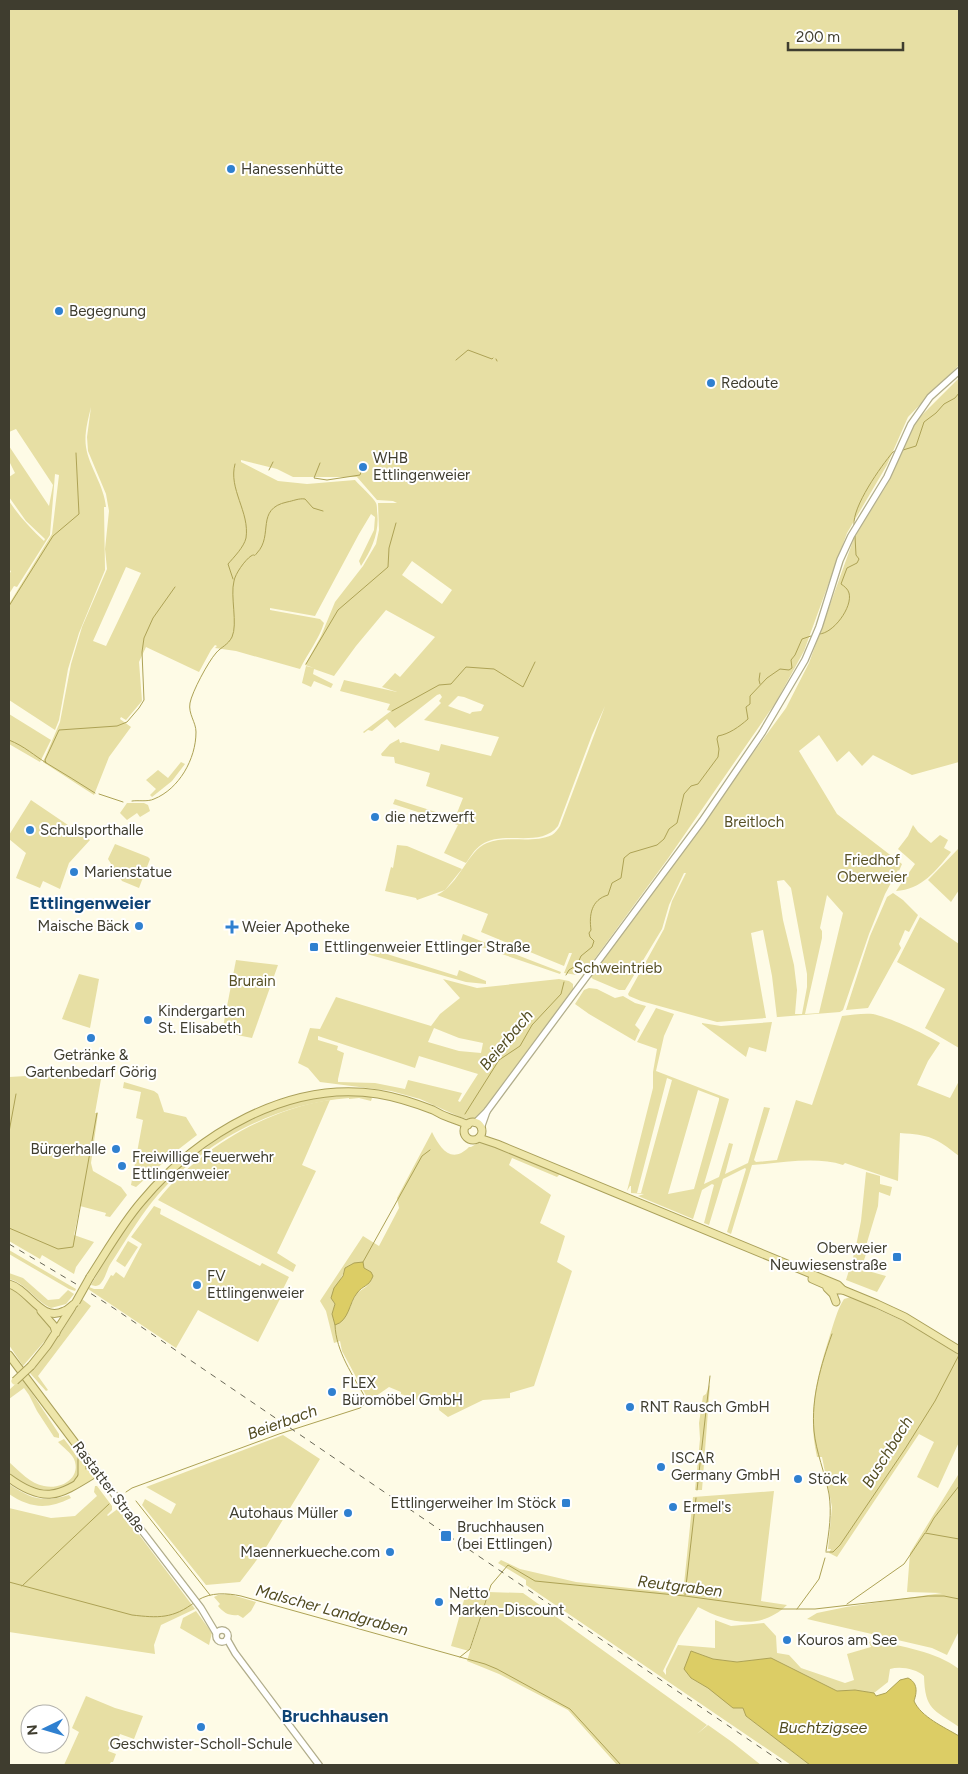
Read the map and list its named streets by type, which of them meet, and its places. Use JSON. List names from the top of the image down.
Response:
{
  "streets": {
    "main road": ["Rastatter Straße"]
  },
  "districts": ["Ettlingenweier", "Bruchhausen"],
  "water": [
    "Beierbach",
    "Buschbach",
    "Reutgraben",
    "Malscher Landgraben",
    "Buchtzigsee"
  ],
  "parks": [
    "Breitloch",
    "Friedhof Oberweier",
    "Schweintrieb",
    "Brurain"
  ],
  "places": {
    "other": [
      "Hanessenhütte",
      "Begegnung",
      "Redoute",
      "WHB Ettlingenweier",
      "die netzwerft",
      "Schulsporthalle",
      "Marienstatue",
      "Maische Bäck",
      "Kindergarten St. Elisabeth",
      "Getränke & Gartenbedarf Görig",
      "Bürgerhalle",
      "Freiwillige Feuerwehr Ettlingenweier",
      "FV Ettlingenweier",
      "FLEX Büromöbel GmbH",
      "RNT Rausch GmbH",
      "ISCAR Germany GmbH",
      "Stöck",
      "Ermel's",
      "Autohaus Müller",
      "Maennerkueche.com",
      "Netto Marken-Discount",
      "Kouros am See",
      "Geschwister-Scholl-Schule"
    ],
    "health": ["Weier Apotheke"],
    "transit": [
      "Ettlingenweier Ettlinger Straße",
      "Oberweier Neuwiesenstraße",
      "Ettlingerweiher Im Stöck",
      "Bruchhausen (bei Ettlingen)"
    ]
  },
  "scale_bar": "200 m",
  "north": "left"
}
